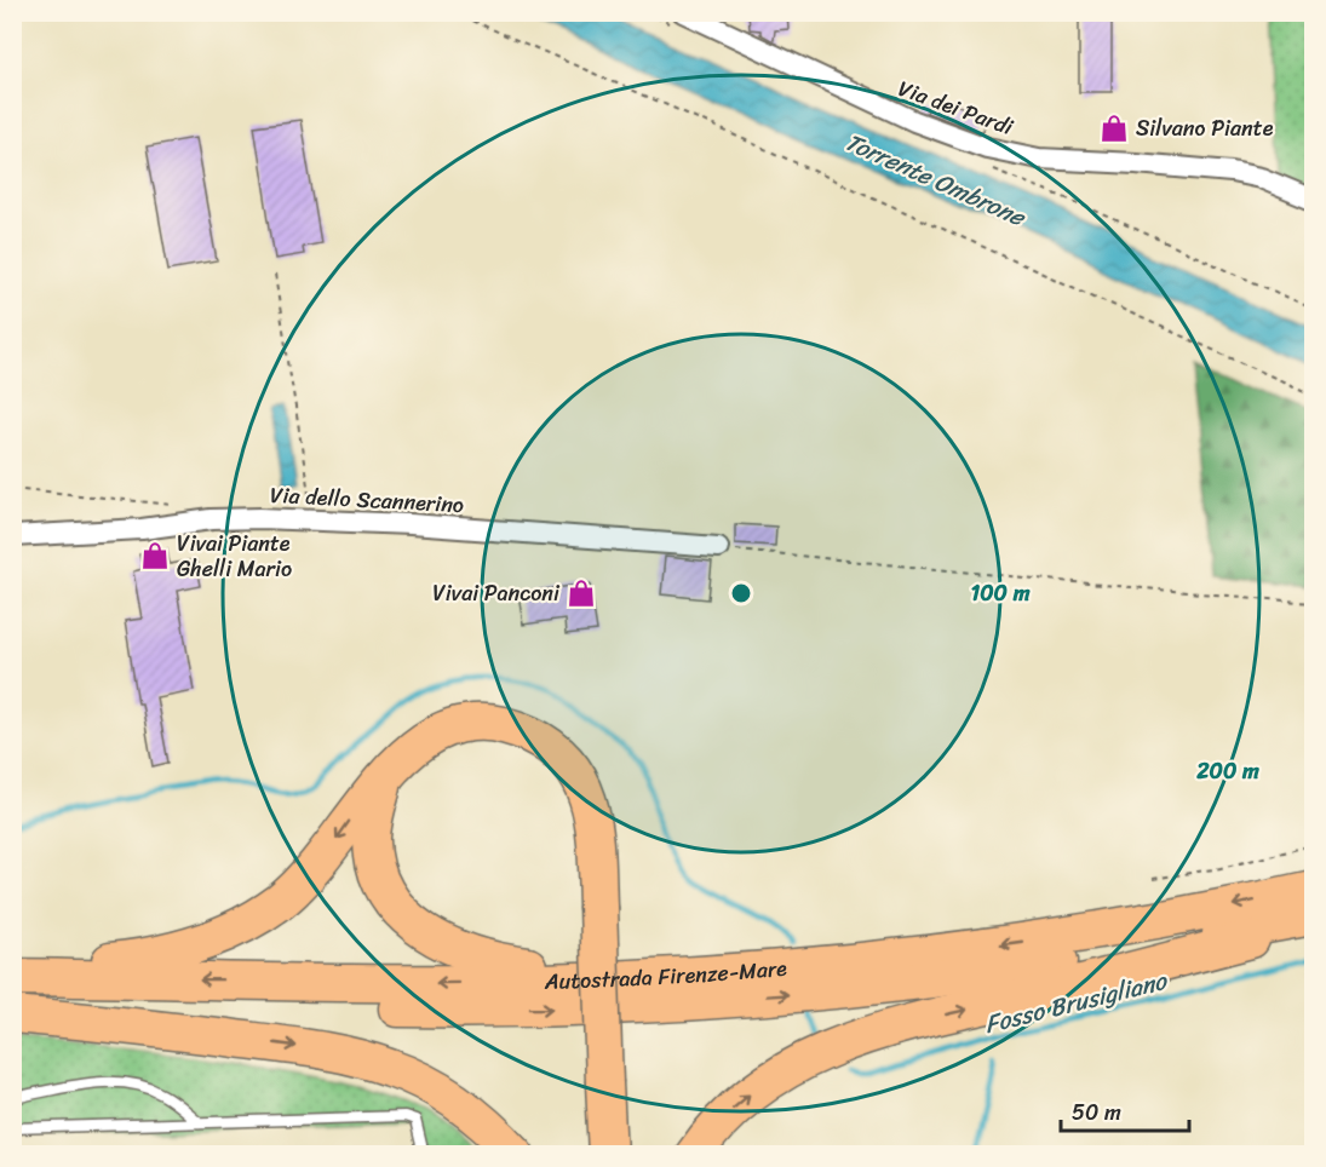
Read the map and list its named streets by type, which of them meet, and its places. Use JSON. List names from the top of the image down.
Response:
{
  "streets": {
    "highway": ["Autostrada Firenze-Mare"],
    "street": ["Via dei Pardi", "Via dello Scannerino"]
  },
  "water": ["Torrente Ombrone", "Fosso Brusigliano"],
  "places": {
    "shop": ["Silvano Piante", "Vivai Piante Ghelli Mario", "Vivai Panconi"]
  },
  "scale_bar": "50 m",
  "rings": ["100 m", "200 m"]
}
